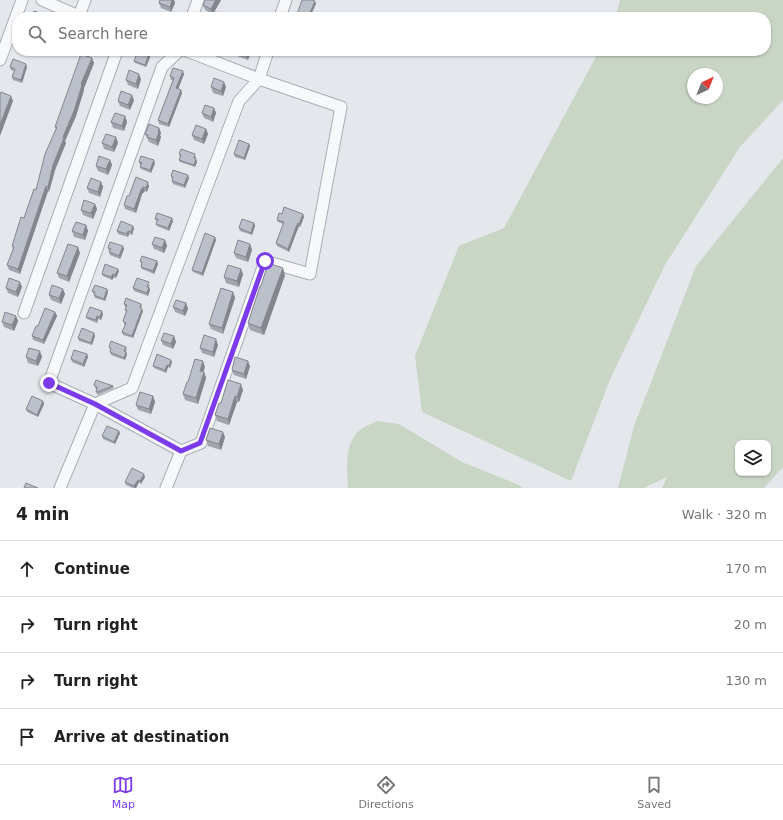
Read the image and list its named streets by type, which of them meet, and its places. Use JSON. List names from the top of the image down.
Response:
{
  "north": "top right",
  "page": {
    "search": "Search here",
    "heading": ["4 min", "Walk · 320 m"],
    "list": [
      ["Continue", "170 m"],
      ["Turn right", "20 m"],
      ["Turn right", "130 m"],
      "Arrive at destination"
    ],
    "nav": ["Map", "Directions", "Saved"]
  }
}
